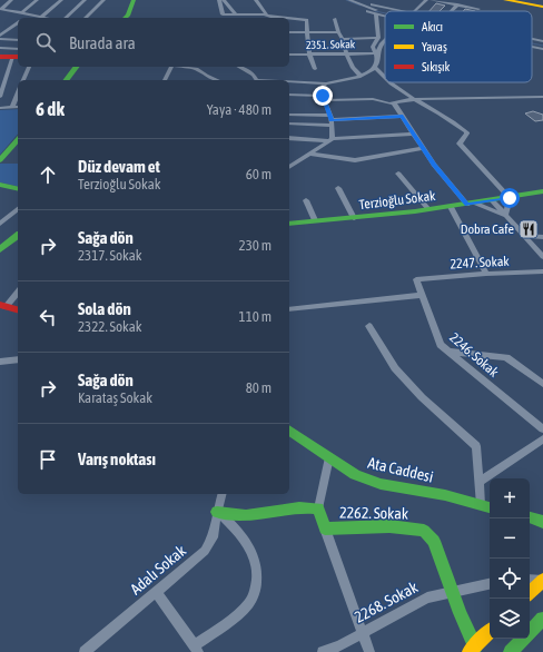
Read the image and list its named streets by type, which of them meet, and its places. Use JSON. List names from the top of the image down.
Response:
{
  "streets": {
    "street": [
      "2351. Sokak",
      "Terzioğlu Sokak",
      "2247. Sokak",
      "2246. Sokak",
      "Ata Caddesi",
      "2262. Sokak",
      "Adalı Sokak",
      "2268. Sokak"
    ]
  },
  "crossings": [
    ["2247. Sokak", "2246. Sokak"],
    ["2262. Sokak", "2268. Sokak"]
  ],
  "places": {
    "restaurant": ["Dobra Cafe"]
  },
  "legend": ["Akıcı", "Yavaş", "Sıkışık"],
  "page": {
    "search": "Burada ara",
    "heading": ["6 dk", "Yaya · 480 m"],
    "list": [
      ["Düz devam et", "Terzioğlu Sokak", "60 m"],
      ["Sağa dön", "2317. Sokak", "230 m"],
      ["Sola dön", "2322. Sokak", "110 m"],
      ["Sağa dön", "Karataş Sokak", "80 m"],
      "Varış noktası"
    ],
    "map_buttons": ["+", "−"]
  }
}
